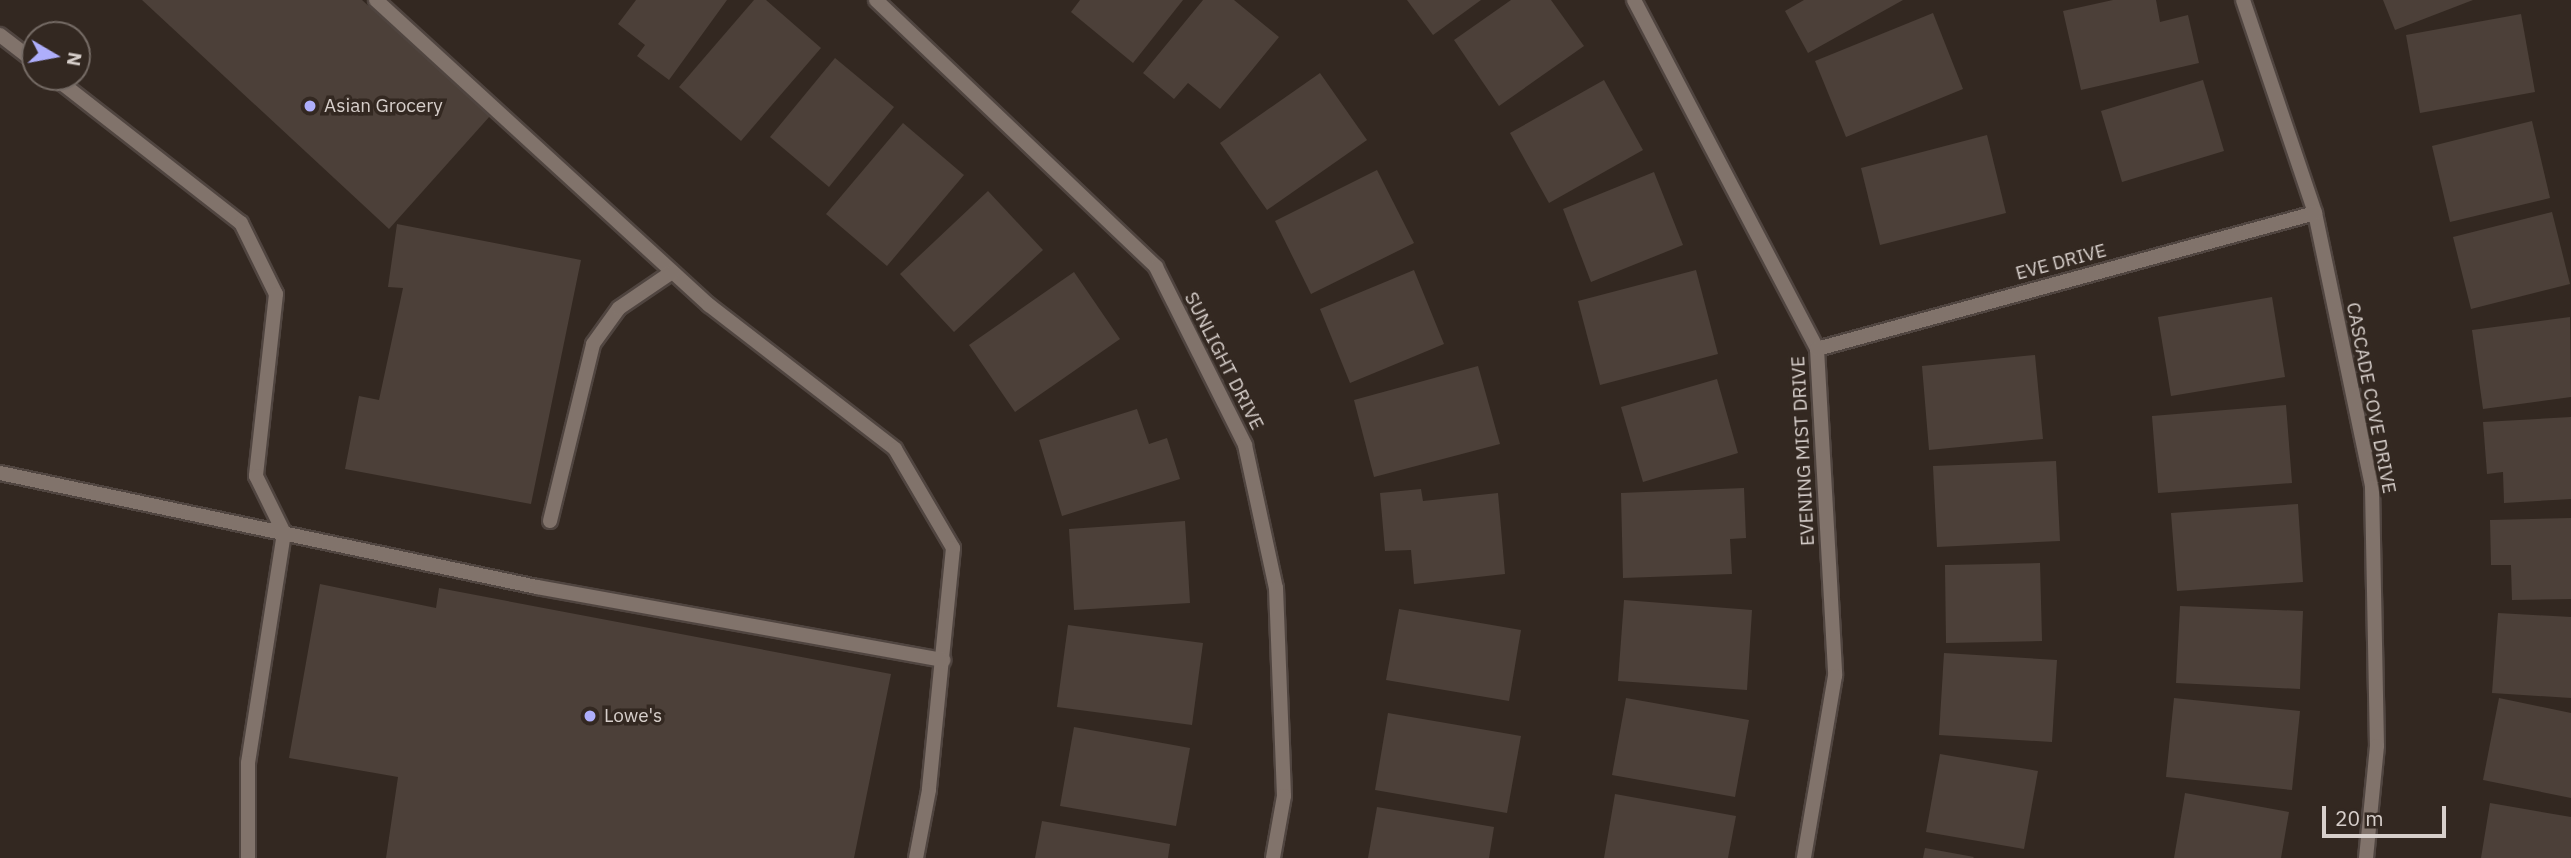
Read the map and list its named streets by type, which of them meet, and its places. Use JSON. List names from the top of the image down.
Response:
{
  "streets": {
    "street": [
      "EVE DRIVE",
      "SUNLIGHT DRIVE",
      "CASCADE COVE DRIVE",
      "EVENING MIST DRIVE"
    ]
  },
  "crossings": [
    ["EVE DRIVE", "CASCADE COVE DRIVE"],
    ["EVE DRIVE", "EVENING MIST DRIVE"]
  ],
  "places": ["Asian Grocery", "Lowe's"],
  "scale_bar": "20 m",
  "north": "right"
}
